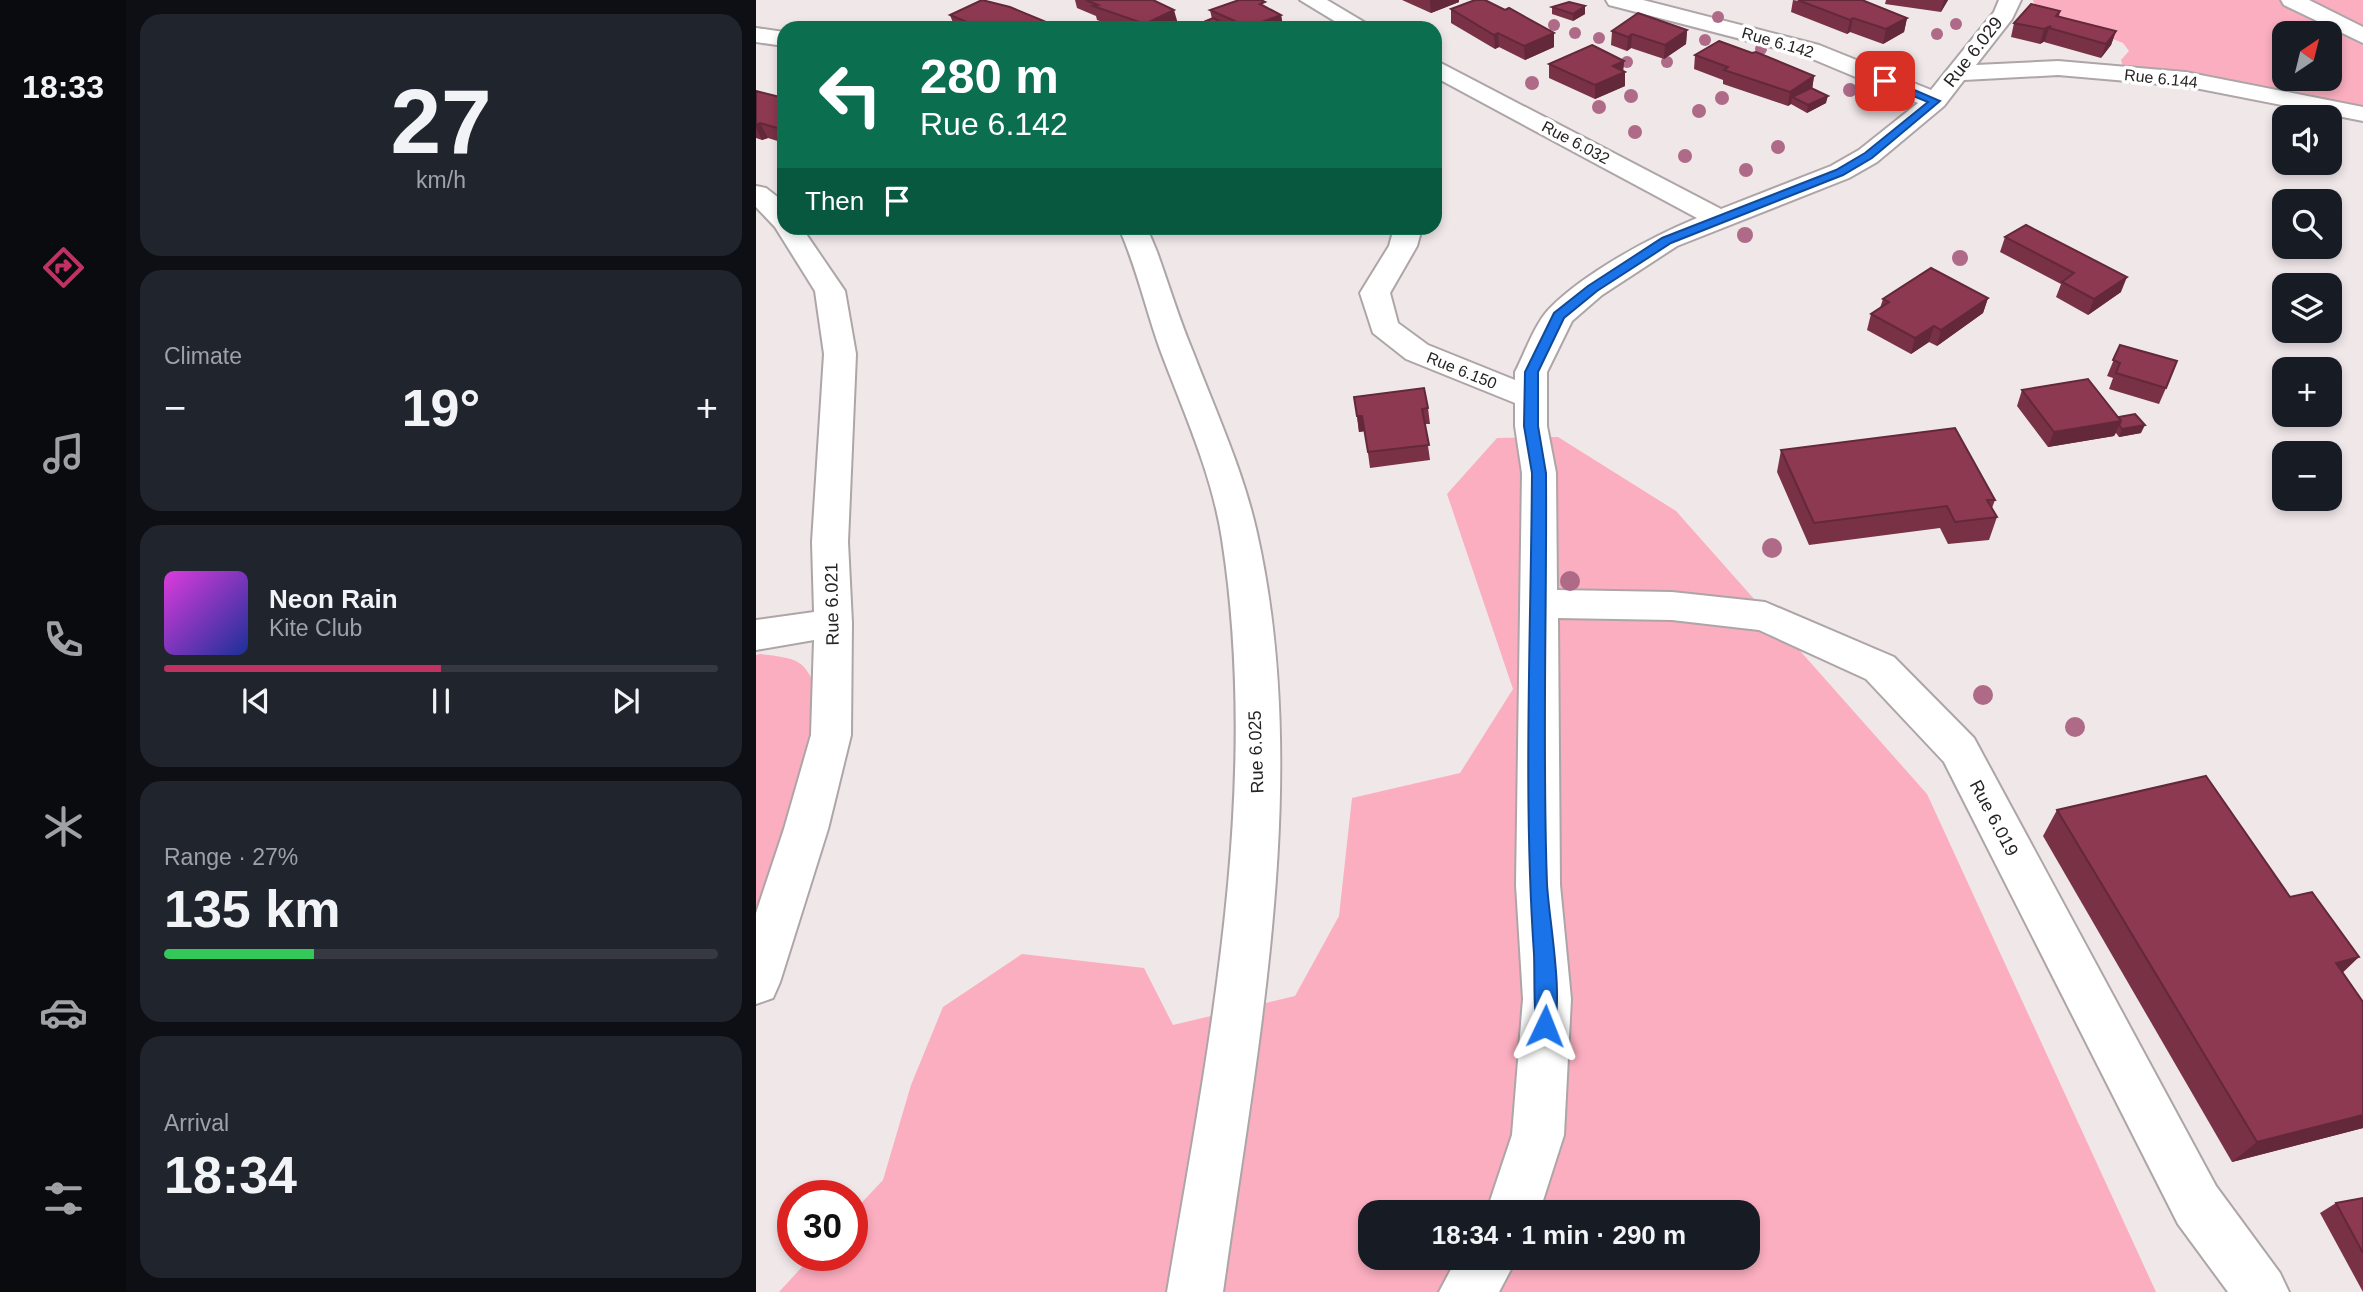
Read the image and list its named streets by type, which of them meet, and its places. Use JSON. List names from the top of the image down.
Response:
{
  "streets": {
    "street": [
      "Rue 6.142",
      "Rue 6.029",
      "Rue 6.144",
      "Rue 6.032",
      "Rue 6.150",
      "Rue 6.021",
      "Rue 6.025",
      "Rue 6.019"
    ]
  },
  "crossings": [
    ["Rue 6.142", "Rue 6.029"],
    ["Rue 6.029", "Rue 6.144"],
    ["Rue 6.029", "Rue 6.032"],
    ["Rue 6.029", "Rue 6.150"],
    ["Rue 6.029", "Rue 6.019"]
  ],
  "north": "top right",
  "page": {
    "tabs": "18:33",
    "tile": [
      ["27", "km/h"],
      "Climate",
      ["Range · 27%", "135 km"],
      ["Arrival", "18:34"]
    ],
    "map_buttons": ["+", "−"],
    "turn": ["280 m", "Rue 6.142"],
    "then": "Then",
    "heat": ["−", "19°", "+"],
    "song": ["Neon Rain", "Kite Club"],
    "limit": "30",
    "trip": "18:34 · 1 min · 290 m"
  }
}
